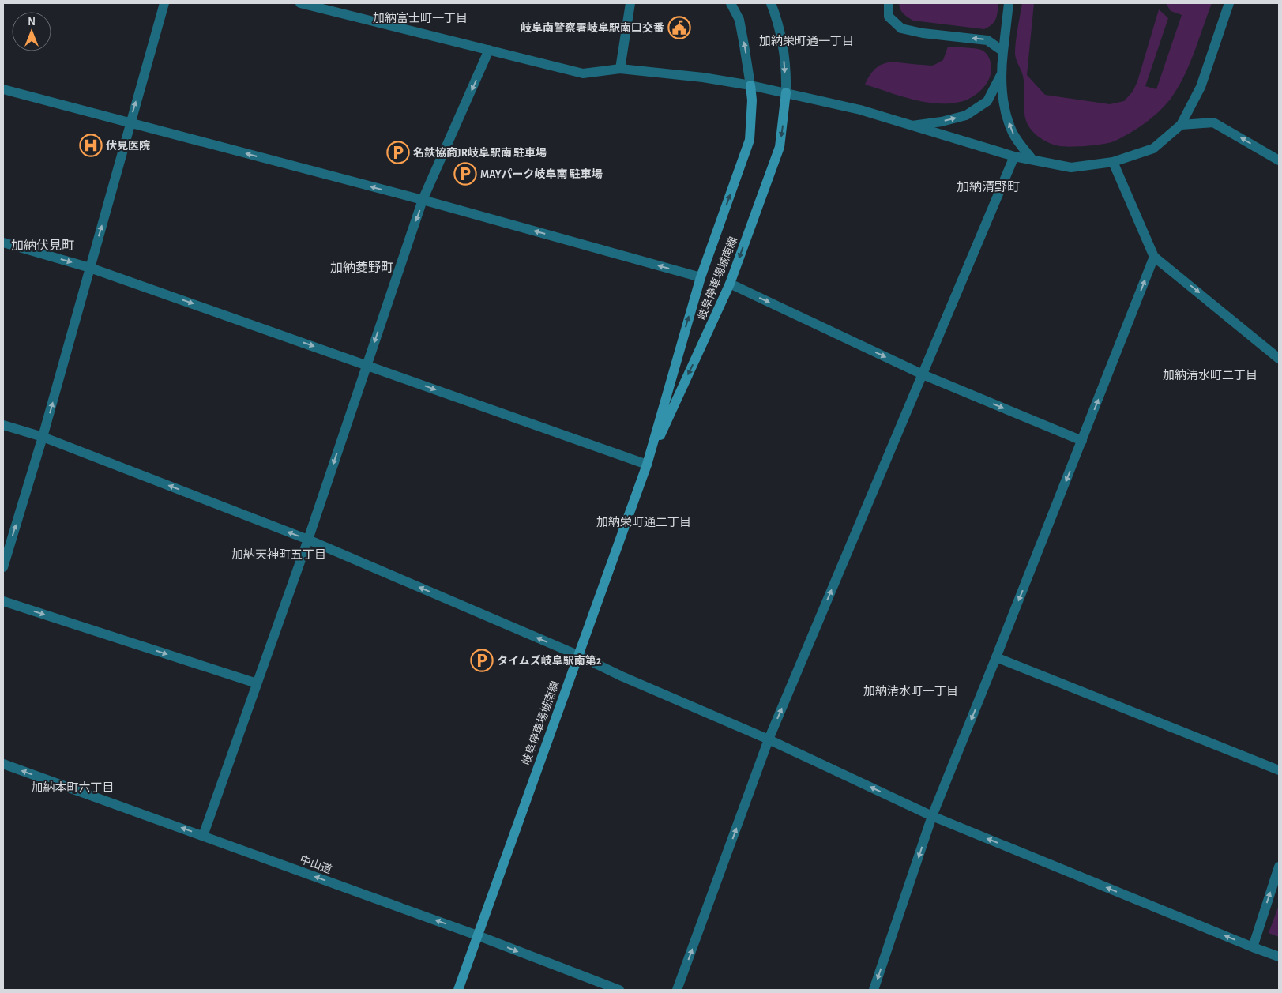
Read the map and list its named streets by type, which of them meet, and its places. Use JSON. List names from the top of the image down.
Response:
{
  "streets": {
    "main road": ["岐阜停車場城南線"],
    "street": ["中山道"]
  },
  "crossings": [
    ["岐阜停車場城南線", "中山道"]
  ],
  "districts": [
    "加納富士町一丁目",
    "加納栄町通一丁目",
    "加納清野町",
    "加納伏見町",
    "加納菱野町",
    "加納清水町二丁目",
    "加納栄町通二丁目",
    "加納天神町五丁目",
    "加納清水町一丁目",
    "加納本町六丁目"
  ],
  "places": {
    "public building": ["岐阜南警察署岐阜駅南口交番"],
    "hospital": ["伏見医院"],
    "parking": ["名鉄協商JR岐阜駅南 駐車場", "MAYパーク岐阜南 駐車場", "タイムズ岐阜駅南第2"]
  },
  "north": "top"
}
